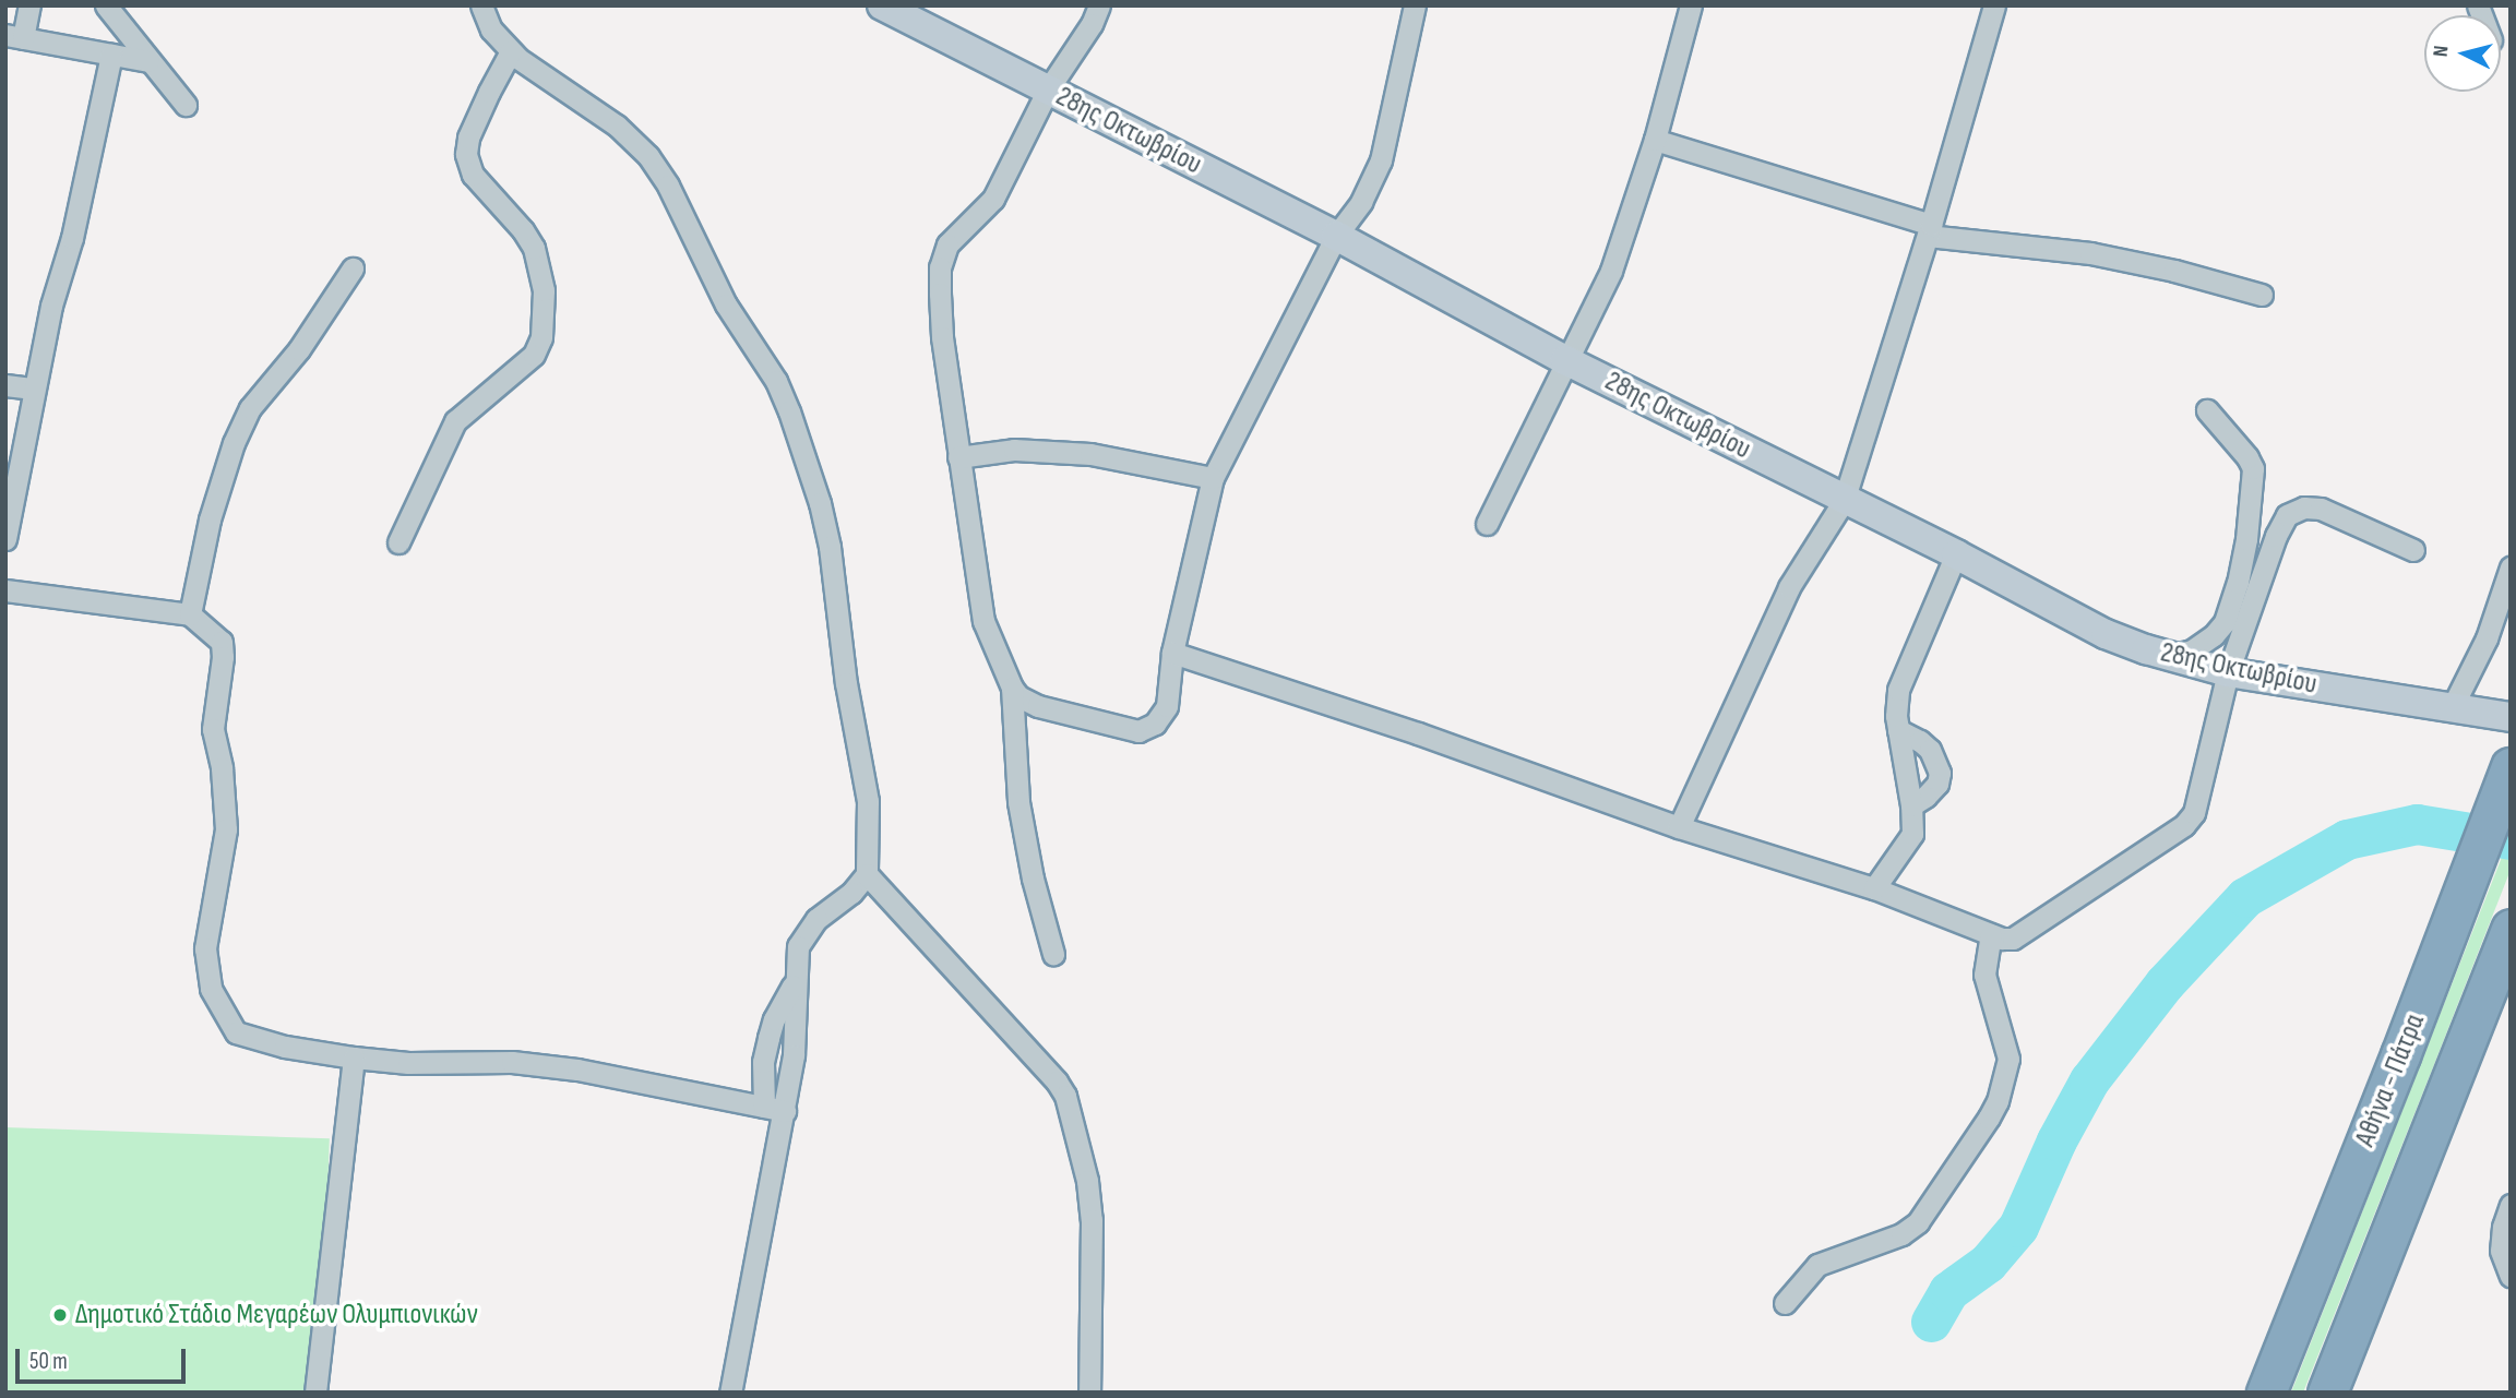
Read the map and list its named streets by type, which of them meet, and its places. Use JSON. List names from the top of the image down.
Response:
{
  "streets": {
    "highway": ["Αθήνα - Πάτρα"],
    "street": ["28ης Οκτωβρίου"]
  },
  "places": ["Δημοτικό Στάδιο Μεγαρέων Ολυμπιονικών"],
  "scale_bar": "50 m",
  "north": "left"
}
